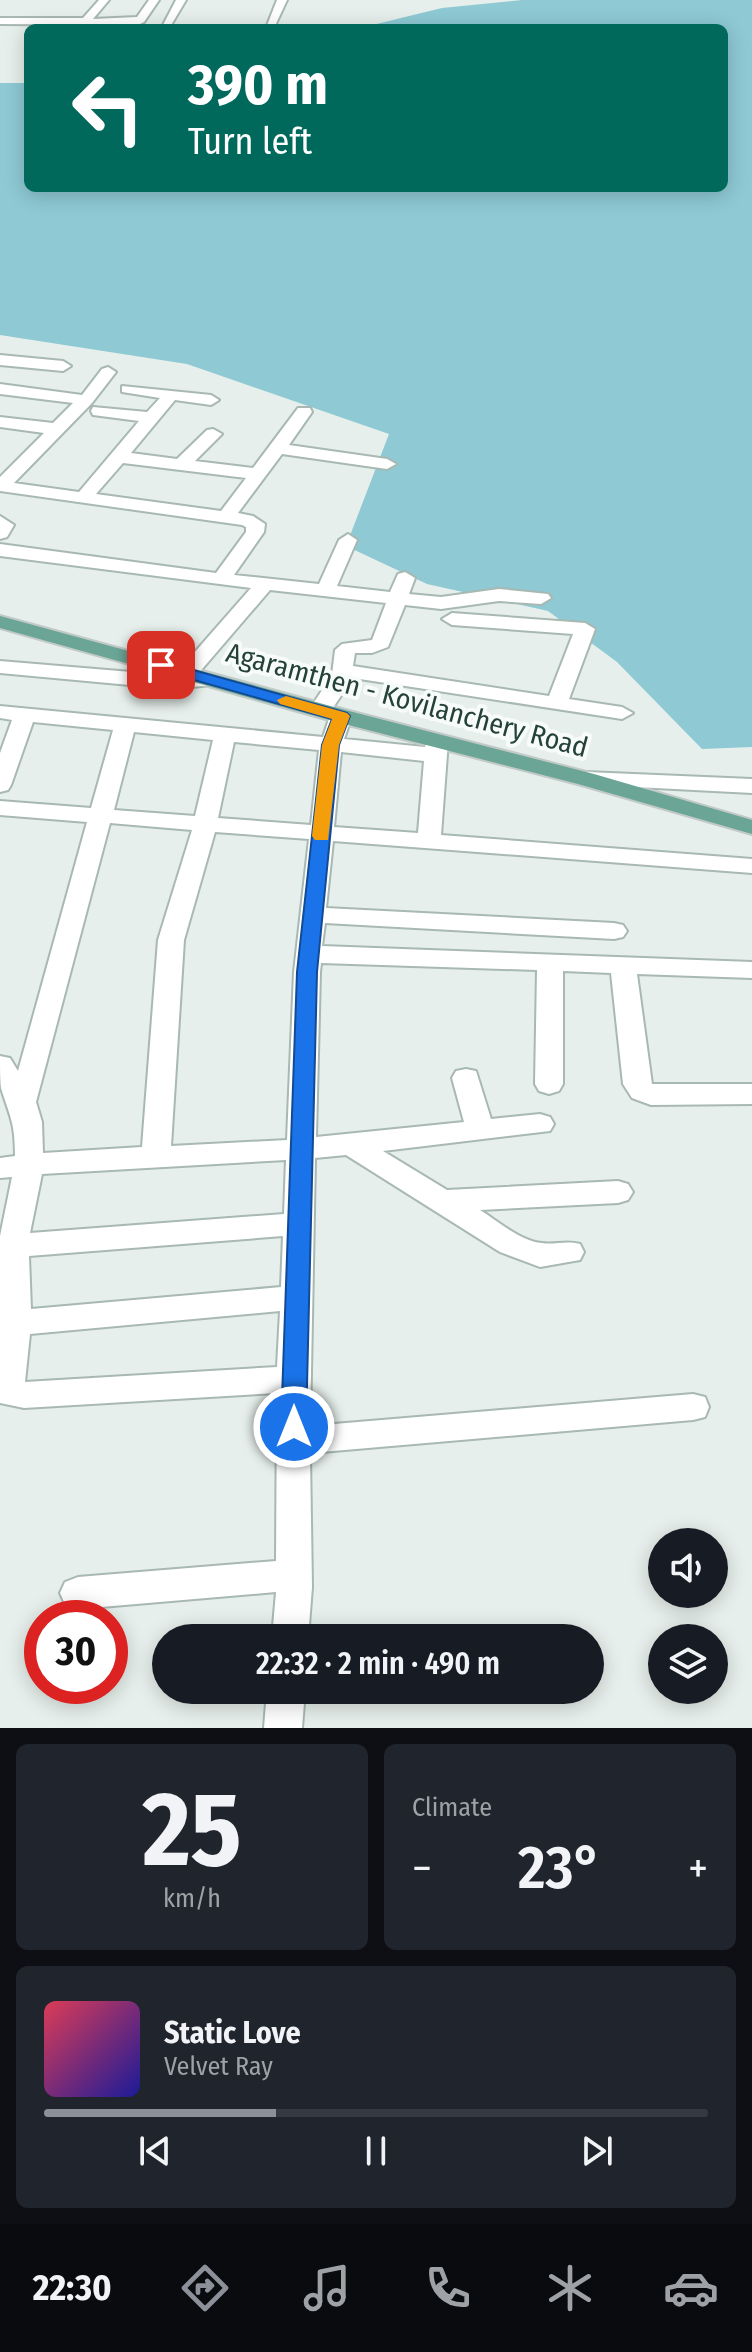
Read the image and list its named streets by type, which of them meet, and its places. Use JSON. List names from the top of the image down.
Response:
{
  "streets": {
    "main road": ["Agaramthen - Kovilanchery Road"]
  },
  "page": {
    "turn": ["390 m", "Turn left"],
    "limit": "30",
    "trip": "22:32 · 2 min · 490 m",
    "tile": [
      ["25", "km/h"],
      "Climate"
    ],
    "heat": ["−", "23°", "+"],
    "song": ["Static Love", "Velvet Ray"],
    "tabs": "22:30"
  }
}
